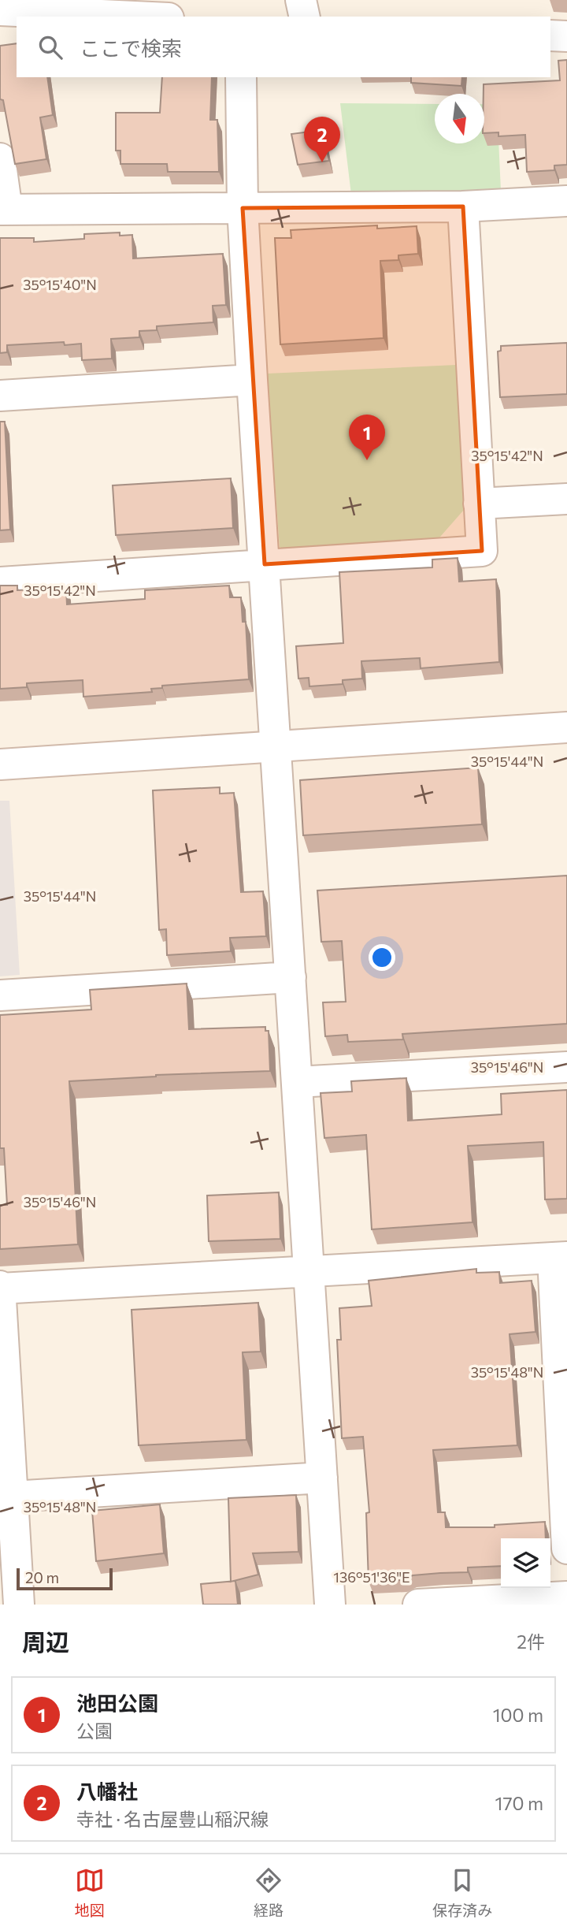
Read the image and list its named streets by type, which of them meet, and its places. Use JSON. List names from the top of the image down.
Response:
{
  "scale_bar": "20 m",
  "north": "bottom",
  "page": {
    "search": "ここで検索",
    "pins": ["2", "1"],
    "scale": "20 m",
    "heading": ["周辺", "2件"],
    "list": [
      {
        "mark": "1",
        "name": "池田公園",
        "note": "公園",
        "value": "100 m"
      },
      {
        "mark": "2",
        "name": "八幡社",
        "note": "寺社 · 名古屋豊山稲沢線",
        "value": "170 m"
      }
    ],
    "nav": ["地図", "経路", "保存済み"]
  },
  "coordinates": [
    "35°15'40\"N",
    "35°15'42\"N",
    "35°15'44\"N",
    "35°15'46\"N",
    "35°15'48\"N",
    "136°51'36\"E"
  ]
}
